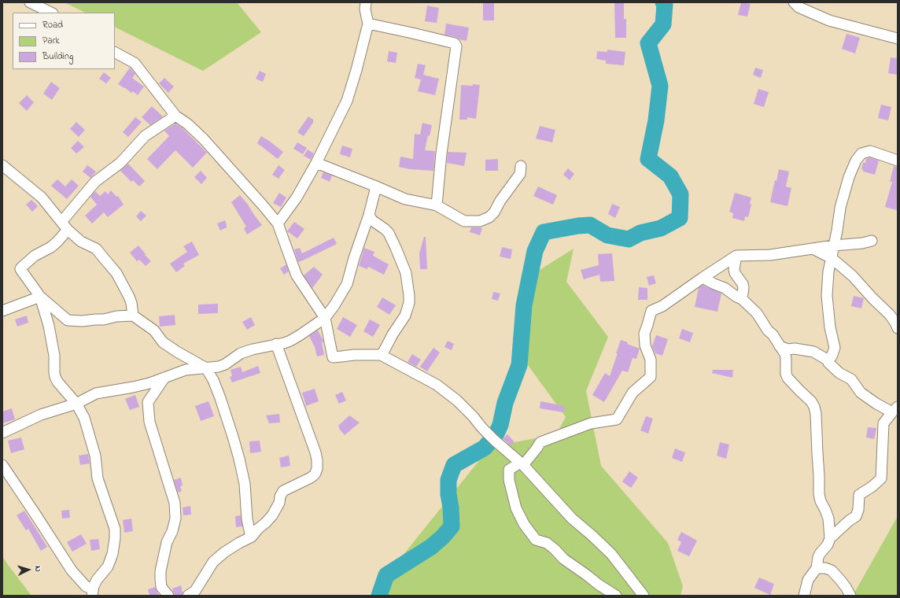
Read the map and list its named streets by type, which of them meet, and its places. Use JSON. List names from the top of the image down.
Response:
{
  "legend": ["Road", "Park", "Building"],
  "north": "right"
}
